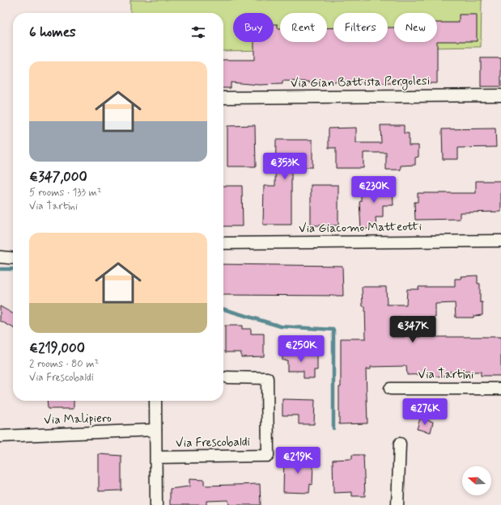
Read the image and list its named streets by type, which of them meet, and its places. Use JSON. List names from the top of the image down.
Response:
{
  "streets": {
    "street": [
      "Via Gian Battista Pergolesi",
      "Via Giacomo Matteotti",
      "Via Tartini",
      "Via Malipiero",
      "Via Frescobaldi"
    ]
  },
  "north": "left",
  "page": {
    "chip": [
      "Buy",
      "Rent",
      "Filters",
      "New"
    ],
    "heading": "6 homes",
    "list": [
      {
        "name": "€347,000",
        "note": "5 rooms · 133 m² · Via Tartini"
      },
      {
        "name": "€219,000",
        "note": "2 rooms · 80 m² · Via Frescobaldi"
      }
    ],
    "price": [
      "€353K",
      "€230K",
      "€347K",
      "€250K",
      "€276K",
      "€219K"
    ]
  }
}
